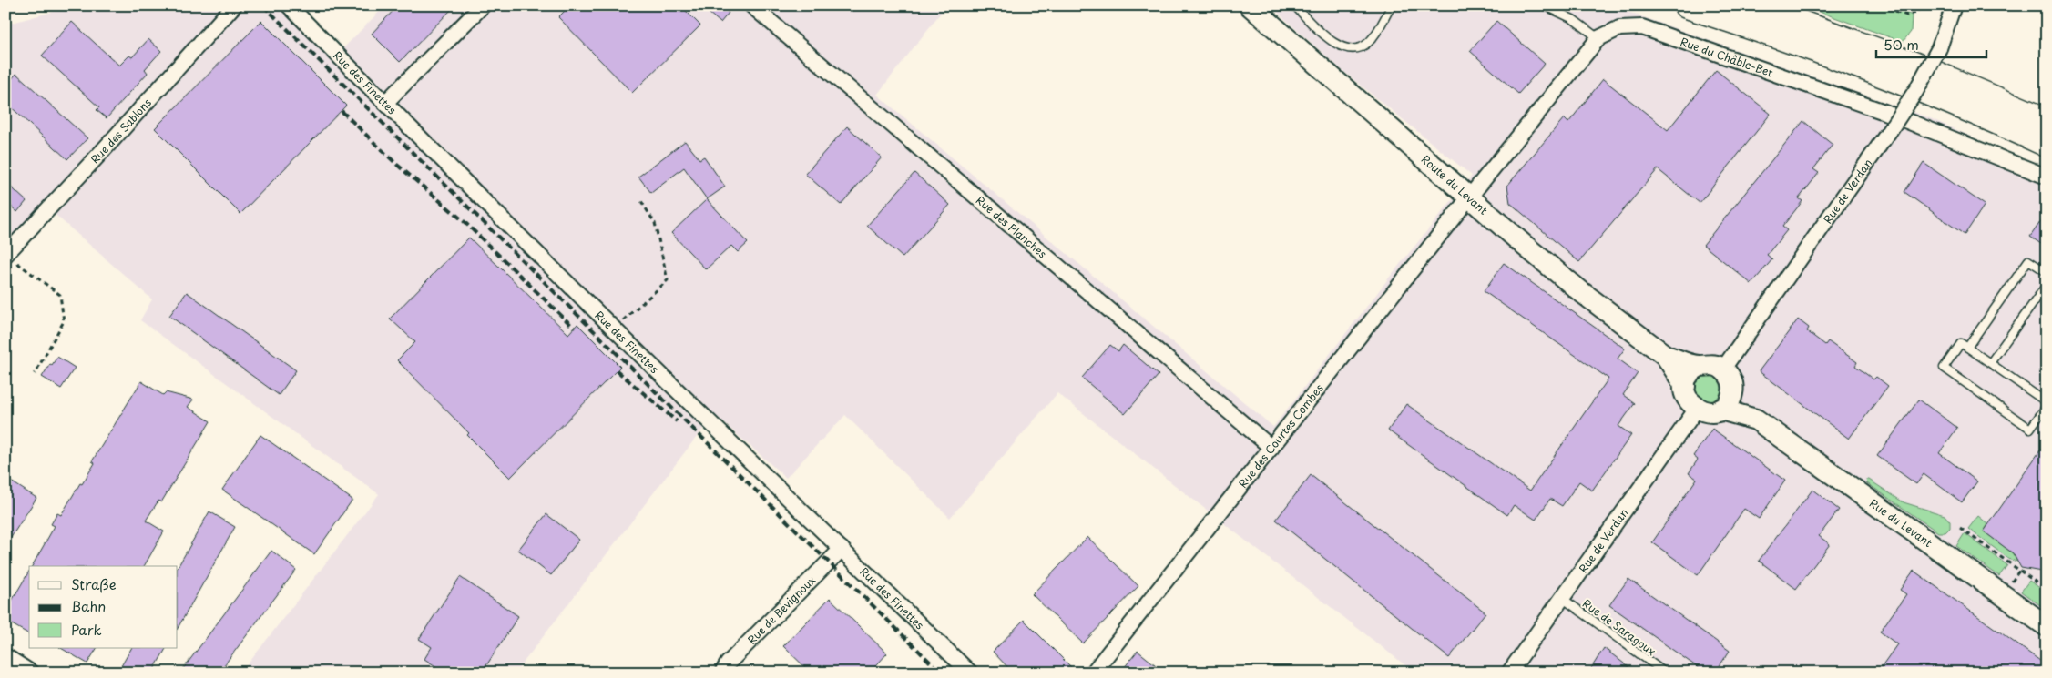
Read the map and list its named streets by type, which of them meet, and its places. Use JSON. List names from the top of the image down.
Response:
{
  "streets": {
    "street": [
      "Rue du Châble-Bet",
      "Rue des Finettes",
      "Rue des Sablons",
      "Route du Levant",
      "Rue de Verdan",
      "Rue des Planches",
      "Rue des Courtes Combes",
      "Rue du Levant",
      "Rue de Bévignoux"
    ],
    "lane": ["Rue de Saragoux"]
  },
  "crossings": [
    ["Rue du Châble-Bet", "Route du Levant"],
    ["Rue du Châble-Bet", "Rue des Courtes Combes"],
    ["Rue des Finettes", "Rue de Bévignoux"],
    ["Route du Levant", "Rue de Verdan"],
    ["Route du Levant", "Rue des Courtes Combes"],
    ["Route du Levant", "Rue du Levant"],
    ["Rue de Verdan", "Rue du Levant"],
    ["Rue de Verdan", "Rue de Saragoux"],
    ["Rue des Planches", "Rue des Courtes Combes"]
  ],
  "legend": ["Straße", "Bahn", "Park"],
  "scale_bar": "50 m"
}
